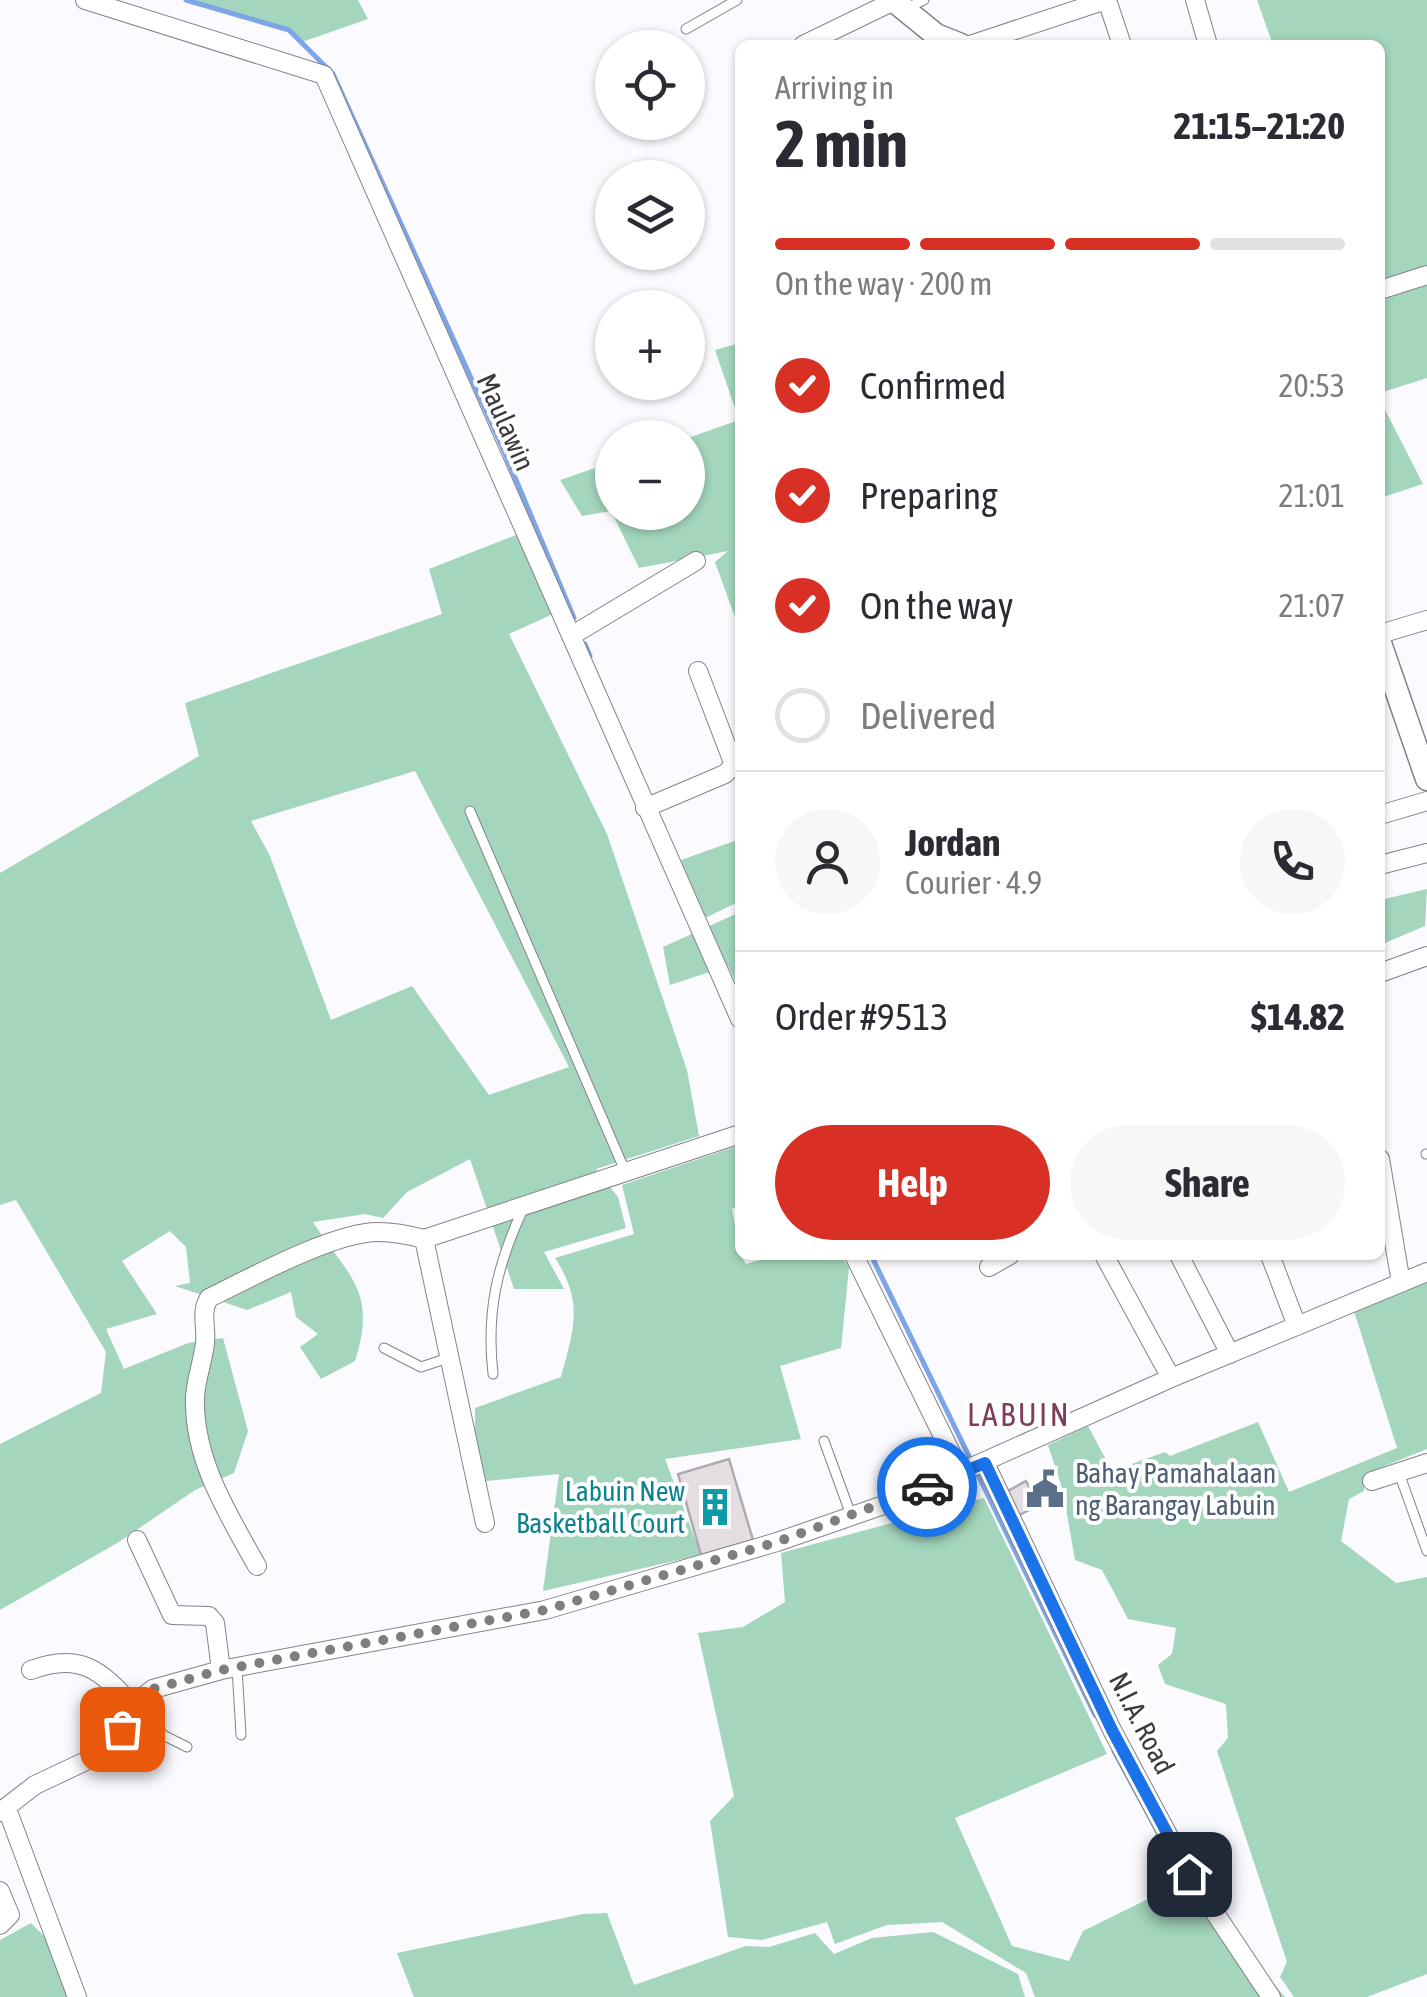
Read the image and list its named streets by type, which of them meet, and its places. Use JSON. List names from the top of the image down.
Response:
{
  "streets": {
    "street": ["Maulawin", "N.I.A. Road"]
  },
  "districts": ["LABUIN"],
  "places": {
    "public building": ["Bahay Pamahalaan ng Barangay Labuin"],
    "building": ["Labuin New Basketball Court"]
  },
  "page": {
    "map_buttons": ["+", "−"],
    "heading": ["2 min", "Arriving in", "21:15–21:20"],
    "panel": [
      "Jordan",
      "Courier · 4.9",
      "Order #9513",
      "$14.82"
    ],
    "bar": "On the way · 200 m",
    "list": [
      ["Confirmed", "20:53"],
      ["Preparing", "21:01"],
      ["On the way", "21:07"],
      "Delivered"
    ],
    "buttons": ["Help", "Share"]
  }
}
